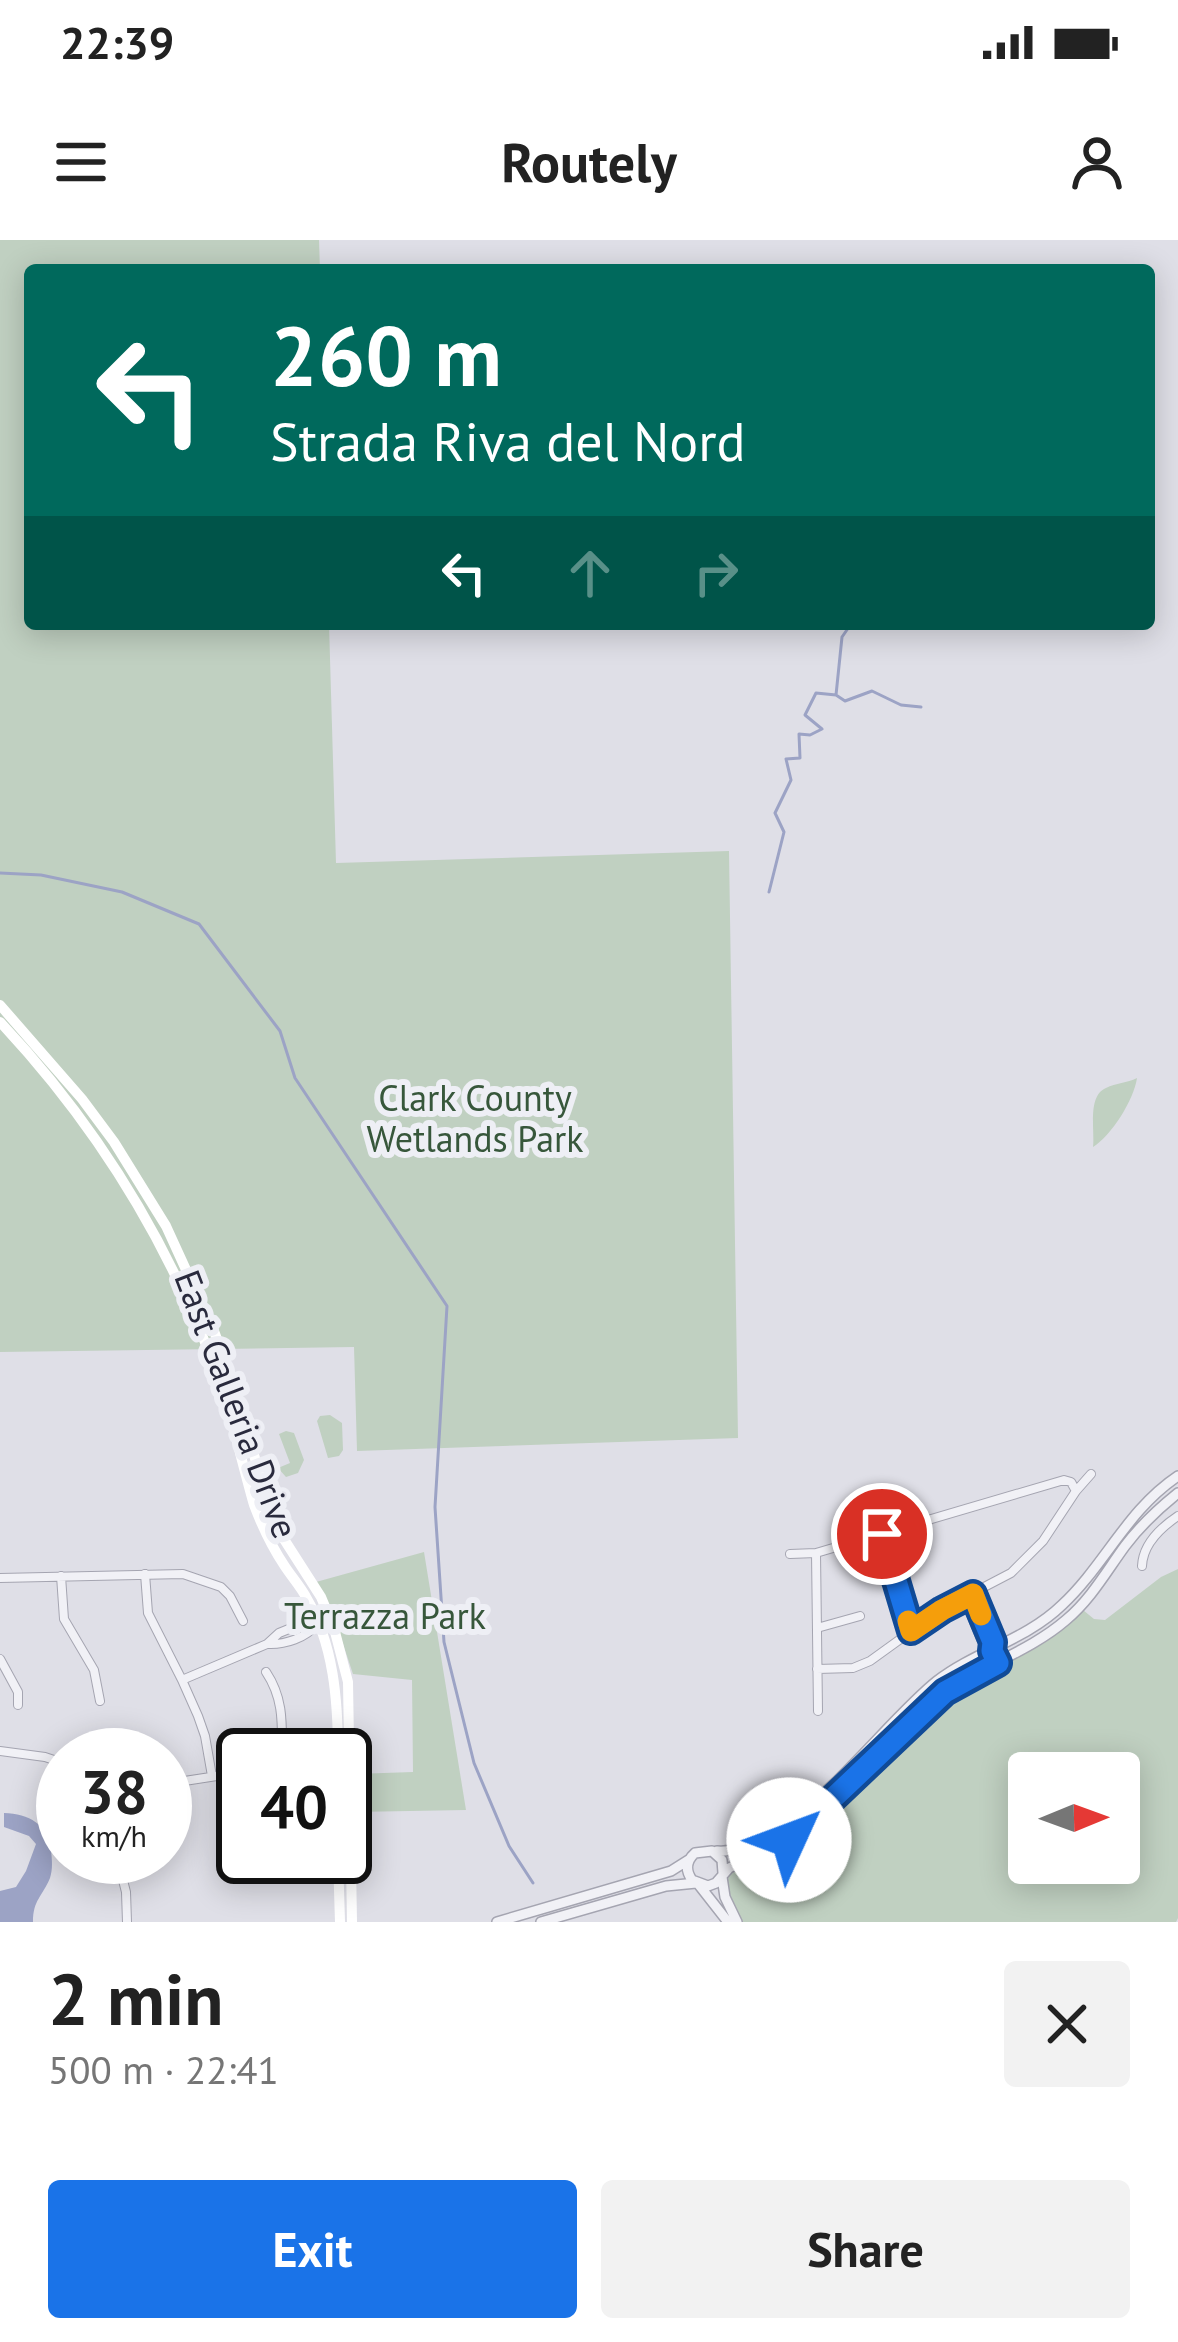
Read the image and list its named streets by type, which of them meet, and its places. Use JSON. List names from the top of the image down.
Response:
{
  "streets": {
    "main road": ["East Galleria Drive"]
  },
  "parks": ["Clark County Wetlands Park", "Terrazza Park"],
  "north": "right",
  "page": {
    "status": "22:39",
    "header": "Routely",
    "turn": ["260 m", "Strada Riva del Nord"],
    "speed": "38 km/h",
    "limit": "40",
    "heading": ["2 min", "500 m · 22:41"],
    "buttons": ["Exit", "Share"]
  }
}
